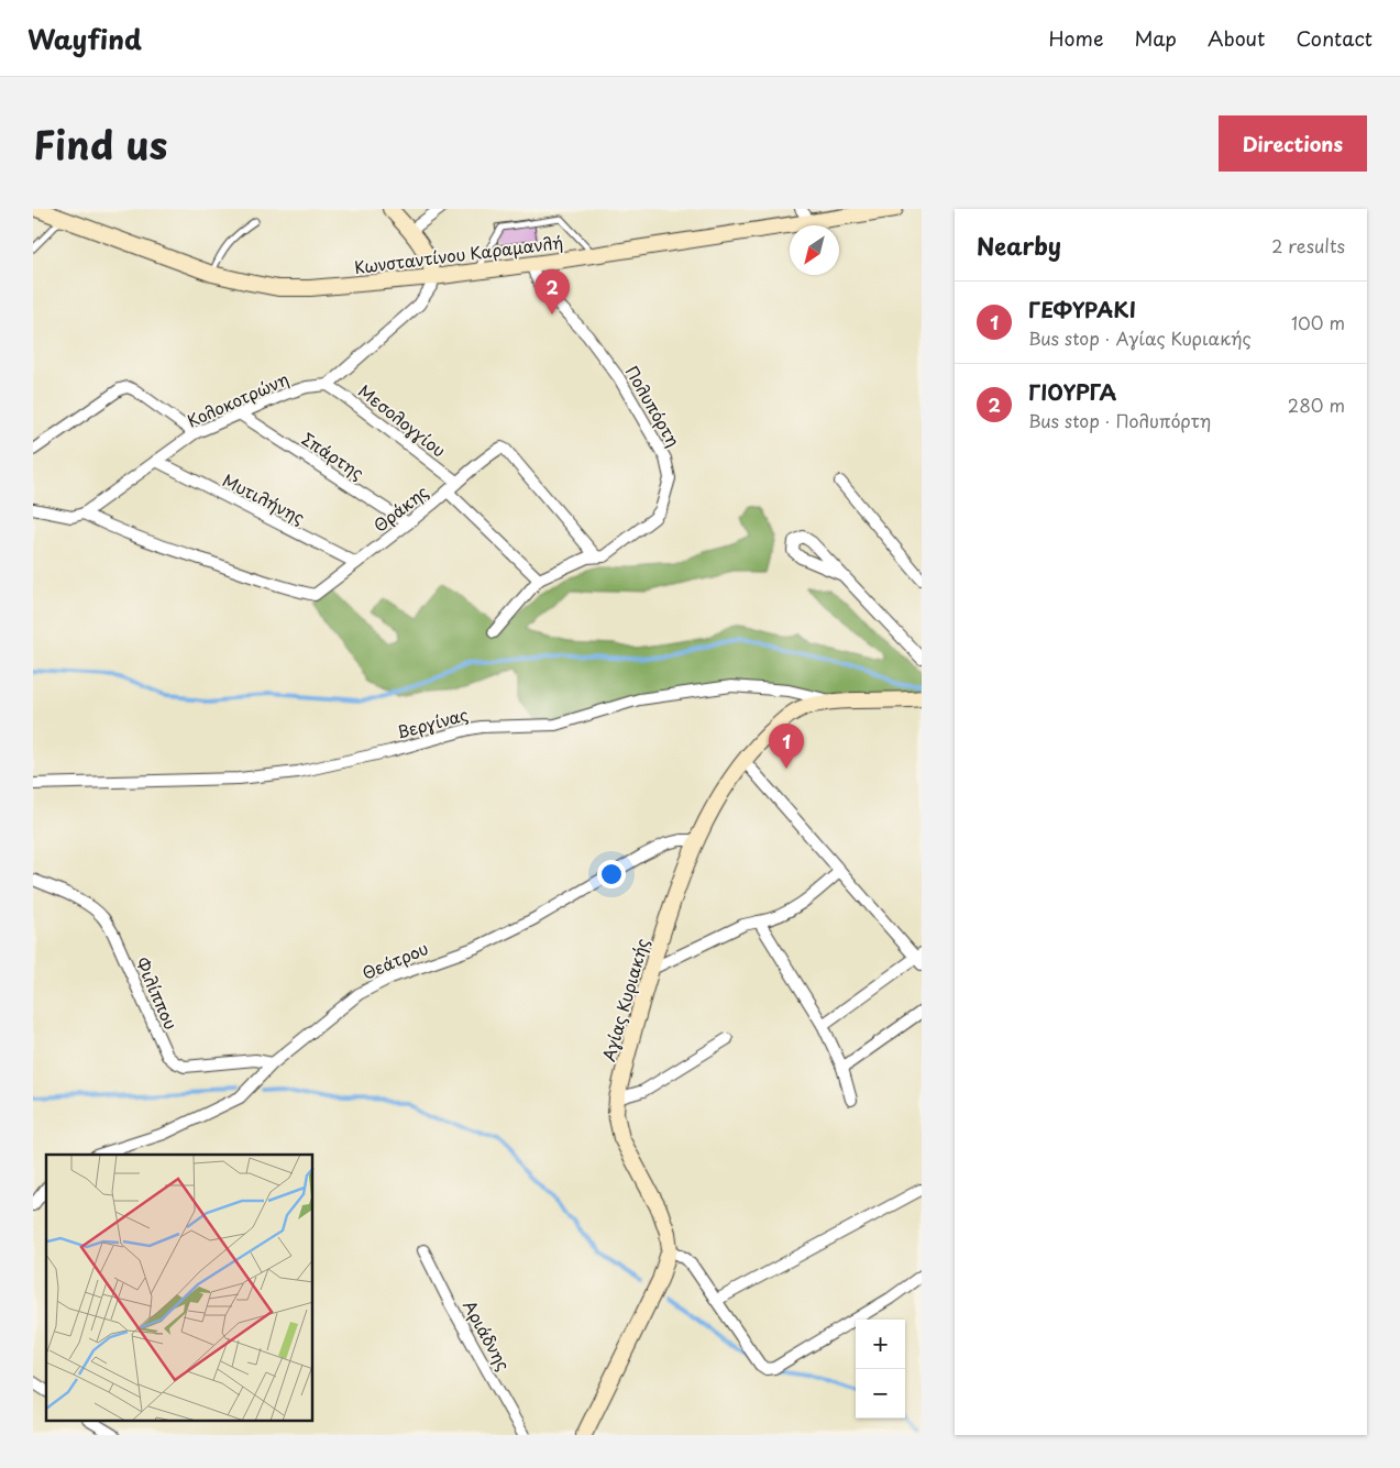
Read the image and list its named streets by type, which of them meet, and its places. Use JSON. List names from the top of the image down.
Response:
{
  "streets": {
    "street": [
      "Κωνσταντίνου Καραμανλή",
      "Κολοκοτρώνη",
      "Πολυπόρτη",
      "Μεσολογγίου",
      "Σπάρτης",
      "Μυτιλήνης",
      "Θράκης",
      "Βεργίνας",
      "Θεάτρου",
      "Φιλίππου",
      "Αγίας Κυριακής",
      "Αριάδνης"
    ]
  },
  "crossings": [
    ["Κωνσταντίνου Καραμανλή", "Πολυπόρτη"],
    ["Κολοκοτρώνη", "Μεσολογγίου"],
    ["Κολοκοτρώνη", "Σπάρτης"],
    ["Κολοκοτρώνη", "Μυτιλήνης"],
    ["Κολοκοτρώνη", "Θράκης"],
    ["Πολυπόρτη", "Θράκης"],
    ["Μεσολογγίου", "Θράκης"],
    ["Σπάρτης", "Θράκης"],
    ["Μυτιλήνης", "Θράκης"],
    ["Βεργίνας", "Αγίας Κυριακής"],
    ["Θεάτρου", "Φιλίππου"],
    ["Θεάτρου", "Αγίας Κυριακής"]
  ],
  "north": "bottom left",
  "page": {
    "header": "Wayfind",
    "nav": [
      "Home",
      "Map",
      "About",
      "Contact"
    ],
    "title": "Find us",
    "buttons": "Directions",
    "heading": ["Nearby", "2 results"],
    "pins": ["2", "1"],
    "list": [
      {
        "mark": "1",
        "name": "ΓΕΦΥΡΑΚΙ",
        "note": "Bus stop · Αγίας Κυριακής",
        "value": "100 m"
      },
      {
        "mark": "2",
        "name": "ΓΙΟΥΡΓΑ",
        "note": "Bus stop · Πολυπόρτη",
        "value": "280 m"
      }
    ],
    "map_buttons": ["+", "−"]
  }
}
